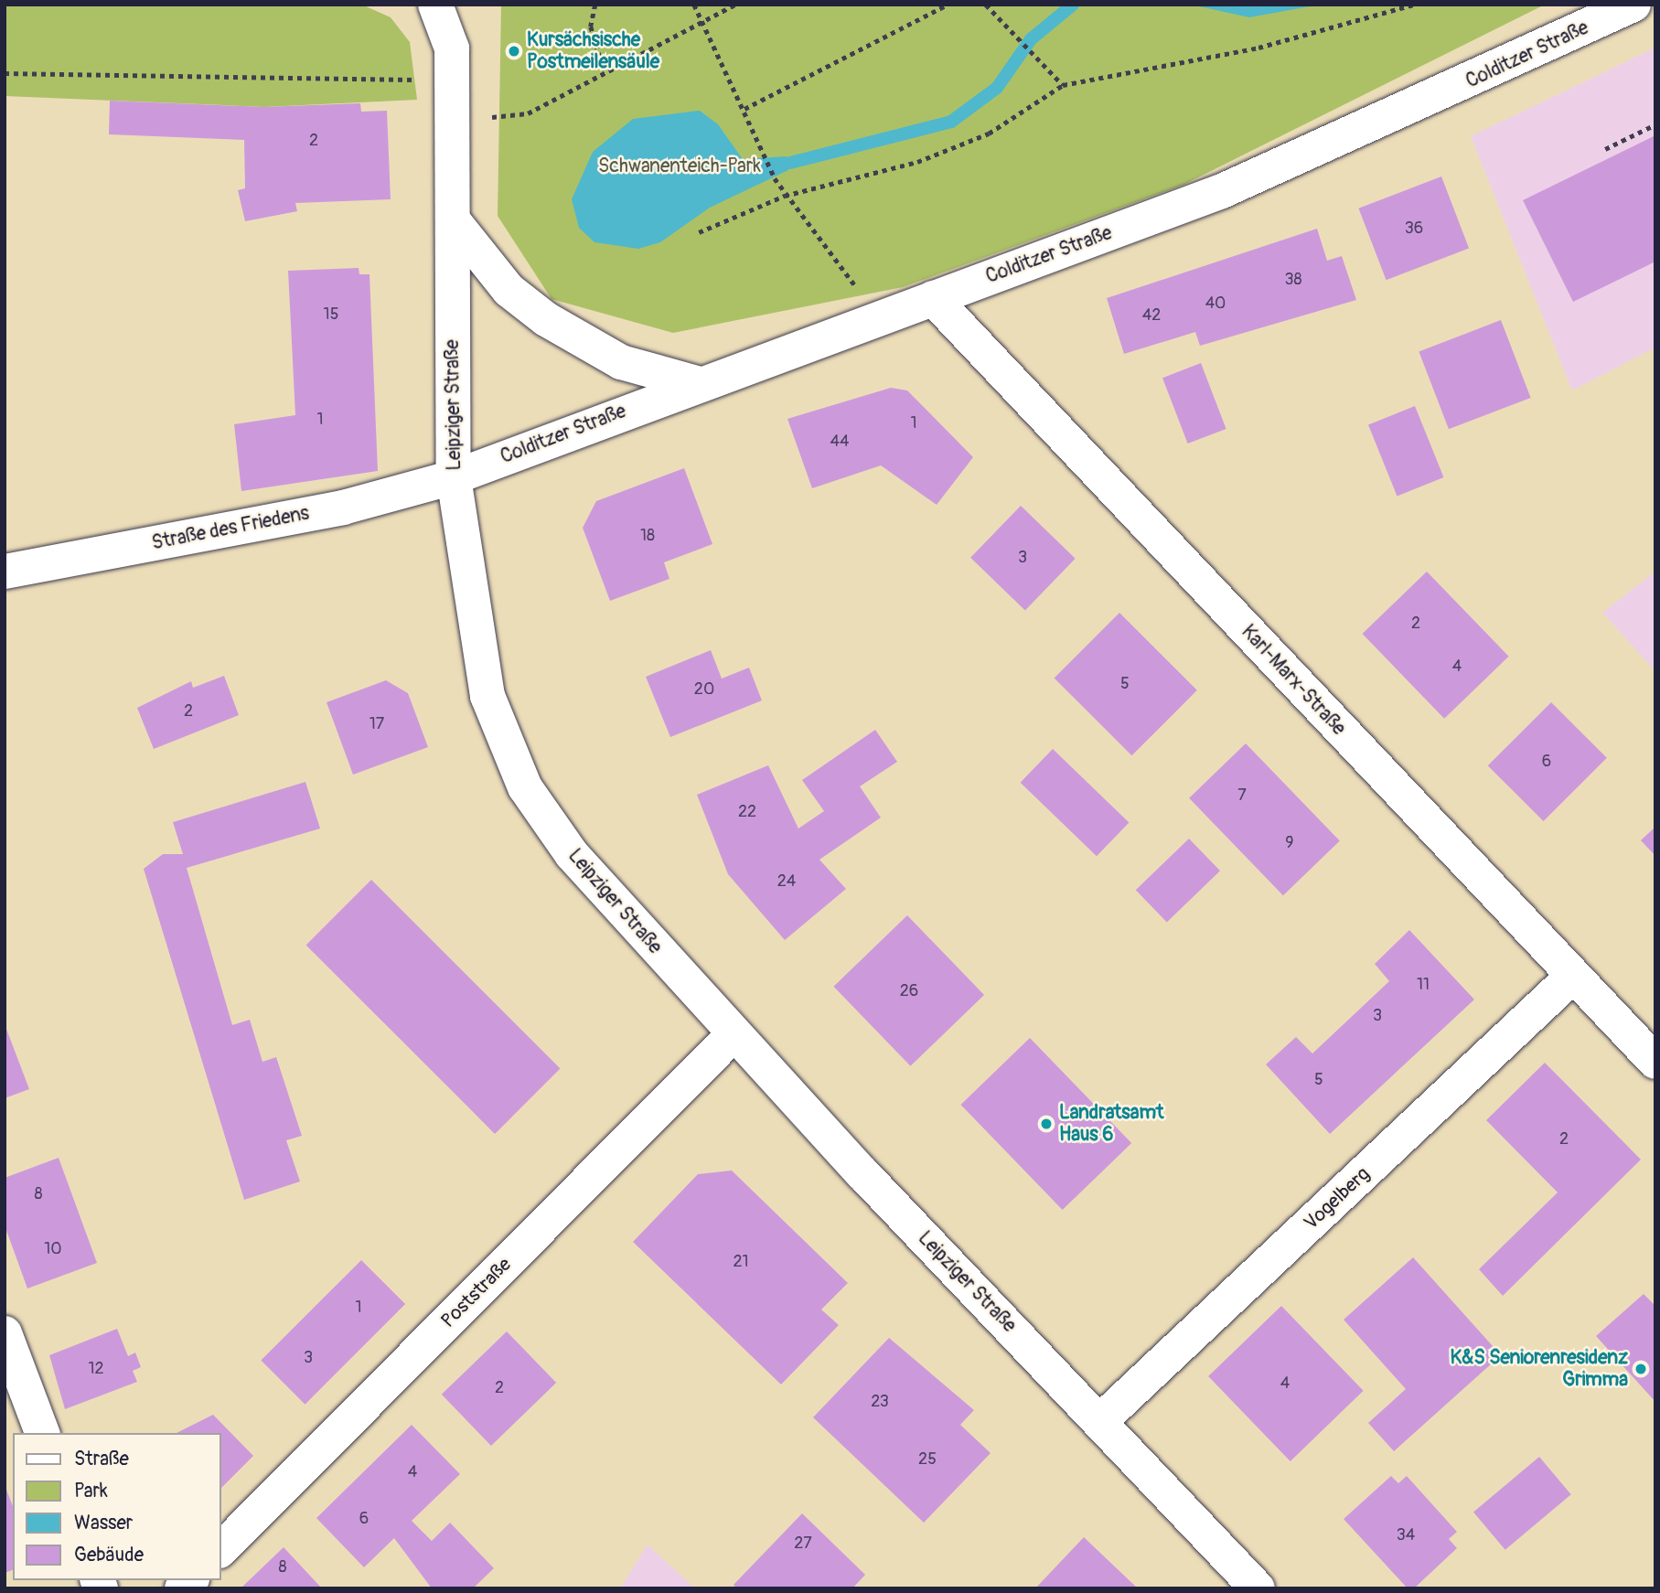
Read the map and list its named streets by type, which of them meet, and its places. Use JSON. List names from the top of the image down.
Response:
{
  "streets": {
    "main road": [
      "Colditzer Straße",
      "Leipziger Straße",
      "Straße des Friedens",
      "Karl-Marx-Straße",
      "Vogelberg",
      "Poststraße"
    ]
  },
  "crossings": [
    ["Colditzer Straße", "Leipziger Straße"],
    ["Colditzer Straße", "Straße des Friedens"],
    ["Colditzer Straße", "Karl-Marx-Straße"],
    ["Leipziger Straße", "Straße des Friedens"],
    ["Leipziger Straße", "Vogelberg"],
    ["Leipziger Straße", "Poststraße"],
    ["Karl-Marx-Straße", "Vogelberg"]
  ],
  "parks": ["Schwanenteich-Park"],
  "places": ["Kursächsische Postmeilensäule", "Landratsamt Haus 6", "K&S Seniorenresidenz Grimma"],
  "house_numbers": [
    "2",
    "36",
    "38",
    "40",
    "15",
    "42",
    "1",
    "1",
    "44",
    "18",
    "3",
    "2",
    "4",
    "5",
    "20",
    "2",
    "17",
    "6",
    "7",
    "22",
    "9",
    "24",
    "11",
    "26",
    "3",
    "5",
    "2",
    "8",
    "10",
    "21",
    "1",
    "3",
    "12",
    "4",
    "2",
    "23",
    "25",
    "4",
    "6",
    "34",
    "27",
    "8"
  ],
  "legend": [
    "Straße",
    "Park",
    "Wasser",
    "Gebäude"
  ]
}
